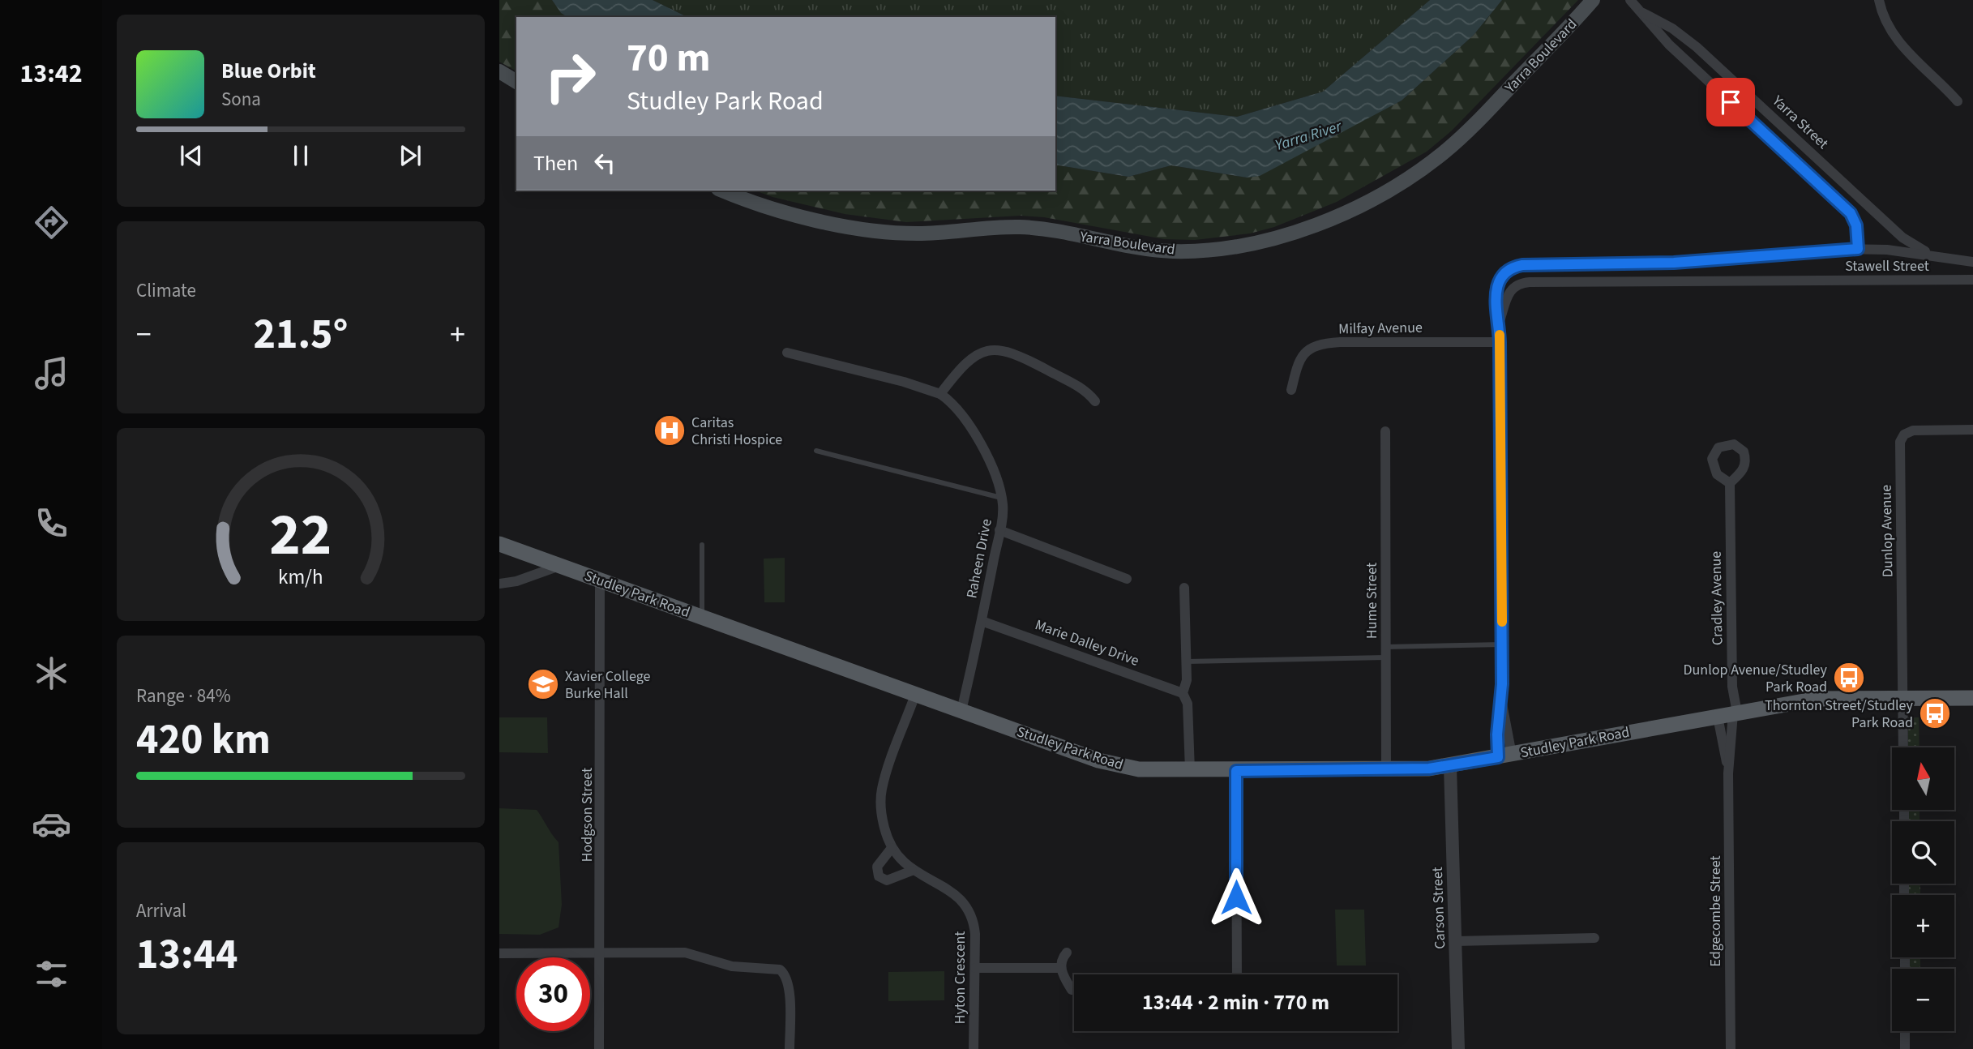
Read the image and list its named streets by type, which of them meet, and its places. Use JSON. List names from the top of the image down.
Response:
{
  "streets": {
    "main road": ["Yarra Boulevard", "Studley Park Road"],
    "street": [
      "Yarra Street",
      "Stawell Street",
      "Milfay Avenue",
      "Dunlop Avenue",
      "Raheen Drive",
      "Cradley Avenue",
      "Hume Street",
      "Marie Dalley Drive",
      "Hodgson Street",
      "Carson Street",
      "Edgecombe Street",
      "Hyton Crescent"
    ]
  },
  "crossings": [
    ["Yarra Street", "Stawell Street"],
    ["Dunlop Avenue", "Studley Park Road"],
    ["Raheen Drive", "Studley Park Road"],
    ["Raheen Drive", "Marie Dalley Drive"],
    ["Studley Park Road", "Cradley Avenue"],
    ["Studley Park Road", "Hume Street"],
    ["Studley Park Road", "Hodgson Street"],
    ["Studley Park Road", "Carson Street"],
    ["Studley Park Road", "Edgecombe Street"],
    ["Studley Park Road", "Hyton Crescent"],
    ["Cradley Avenue", "Edgecombe Street"]
  ],
  "water": ["Yarra River"],
  "places": {
    "hospital": ["Caritas Christi Hospice"],
    "bus stop": ["Dunlop Avenue/Studley Park Road", "Thornton Street/Studley Park Road"],
    "school or university": ["Xavier College Burke Hall"]
  },
  "north": "top",
  "page": {
    "tabs": "13:42",
    "turn": ["70 m", "Studley Park Road"],
    "song": ["Blue Orbit", "Sona"],
    "then": "Then",
    "tile": [
      "Climate",
      ["Range · 84%", "420 km"],
      ["Arrival", "13:44"]
    ],
    "heat": ["−", "21.5°", "+"],
    "map_buttons": ["+", "−"],
    "limit": "30",
    "trip": "13:44 · 2 min · 770 m",
    "gauge": ["22", "km/h"]
  }
}
